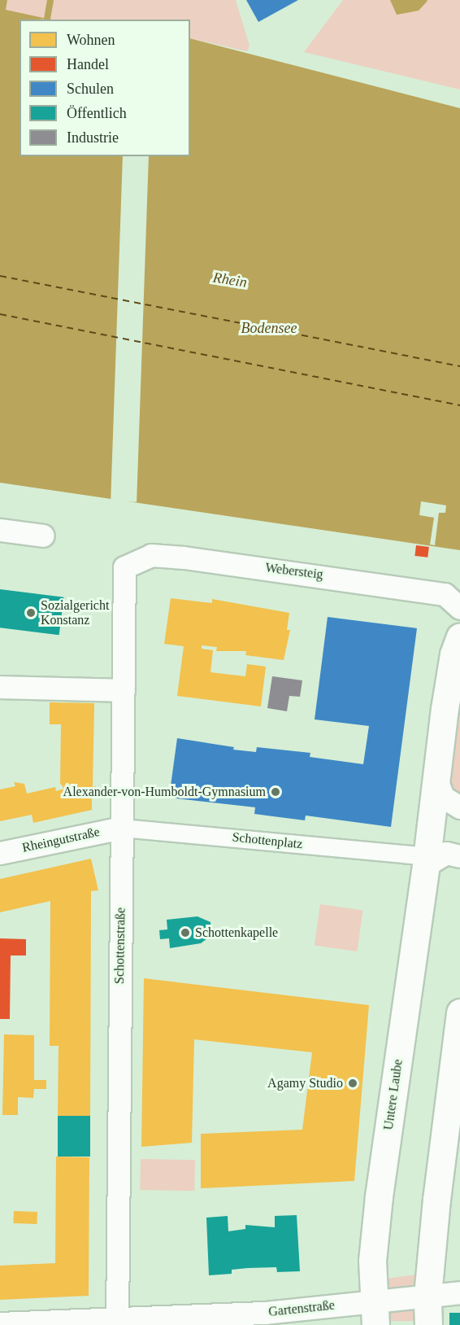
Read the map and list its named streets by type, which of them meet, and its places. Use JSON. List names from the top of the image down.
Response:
{
  "streets": {
    "main road": ["Untere Laube"],
    "street": [
      "Webersteig",
      "Rheingutstraße",
      "Schottenplatz",
      "Schottenstraße",
      "Gartenstraße"
    ]
  },
  "crossings": [
    ["Webersteig", "Schottenstraße"],
    ["Rheingutstraße", "Schottenplatz"],
    ["Rheingutstraße", "Schottenstraße"],
    ["Schottenplatz", "Schottenstraße"],
    ["Schottenplatz", "Untere Laube"],
    ["Schottenstraße", "Gartenstraße"],
    ["Untere Laube", "Gartenstraße"]
  ],
  "water": ["Rhein", "Bodensee"],
  "places": [
    "Sozialgericht Konstanz",
    "Alexander-von-Humboldt-Gymnasium",
    "Schottenkapelle",
    "Agamy Studio"
  ],
  "legend": [
    "Wohnen",
    "Handel",
    "Schulen",
    "Öffentlich",
    "Industrie"
  ]
}
